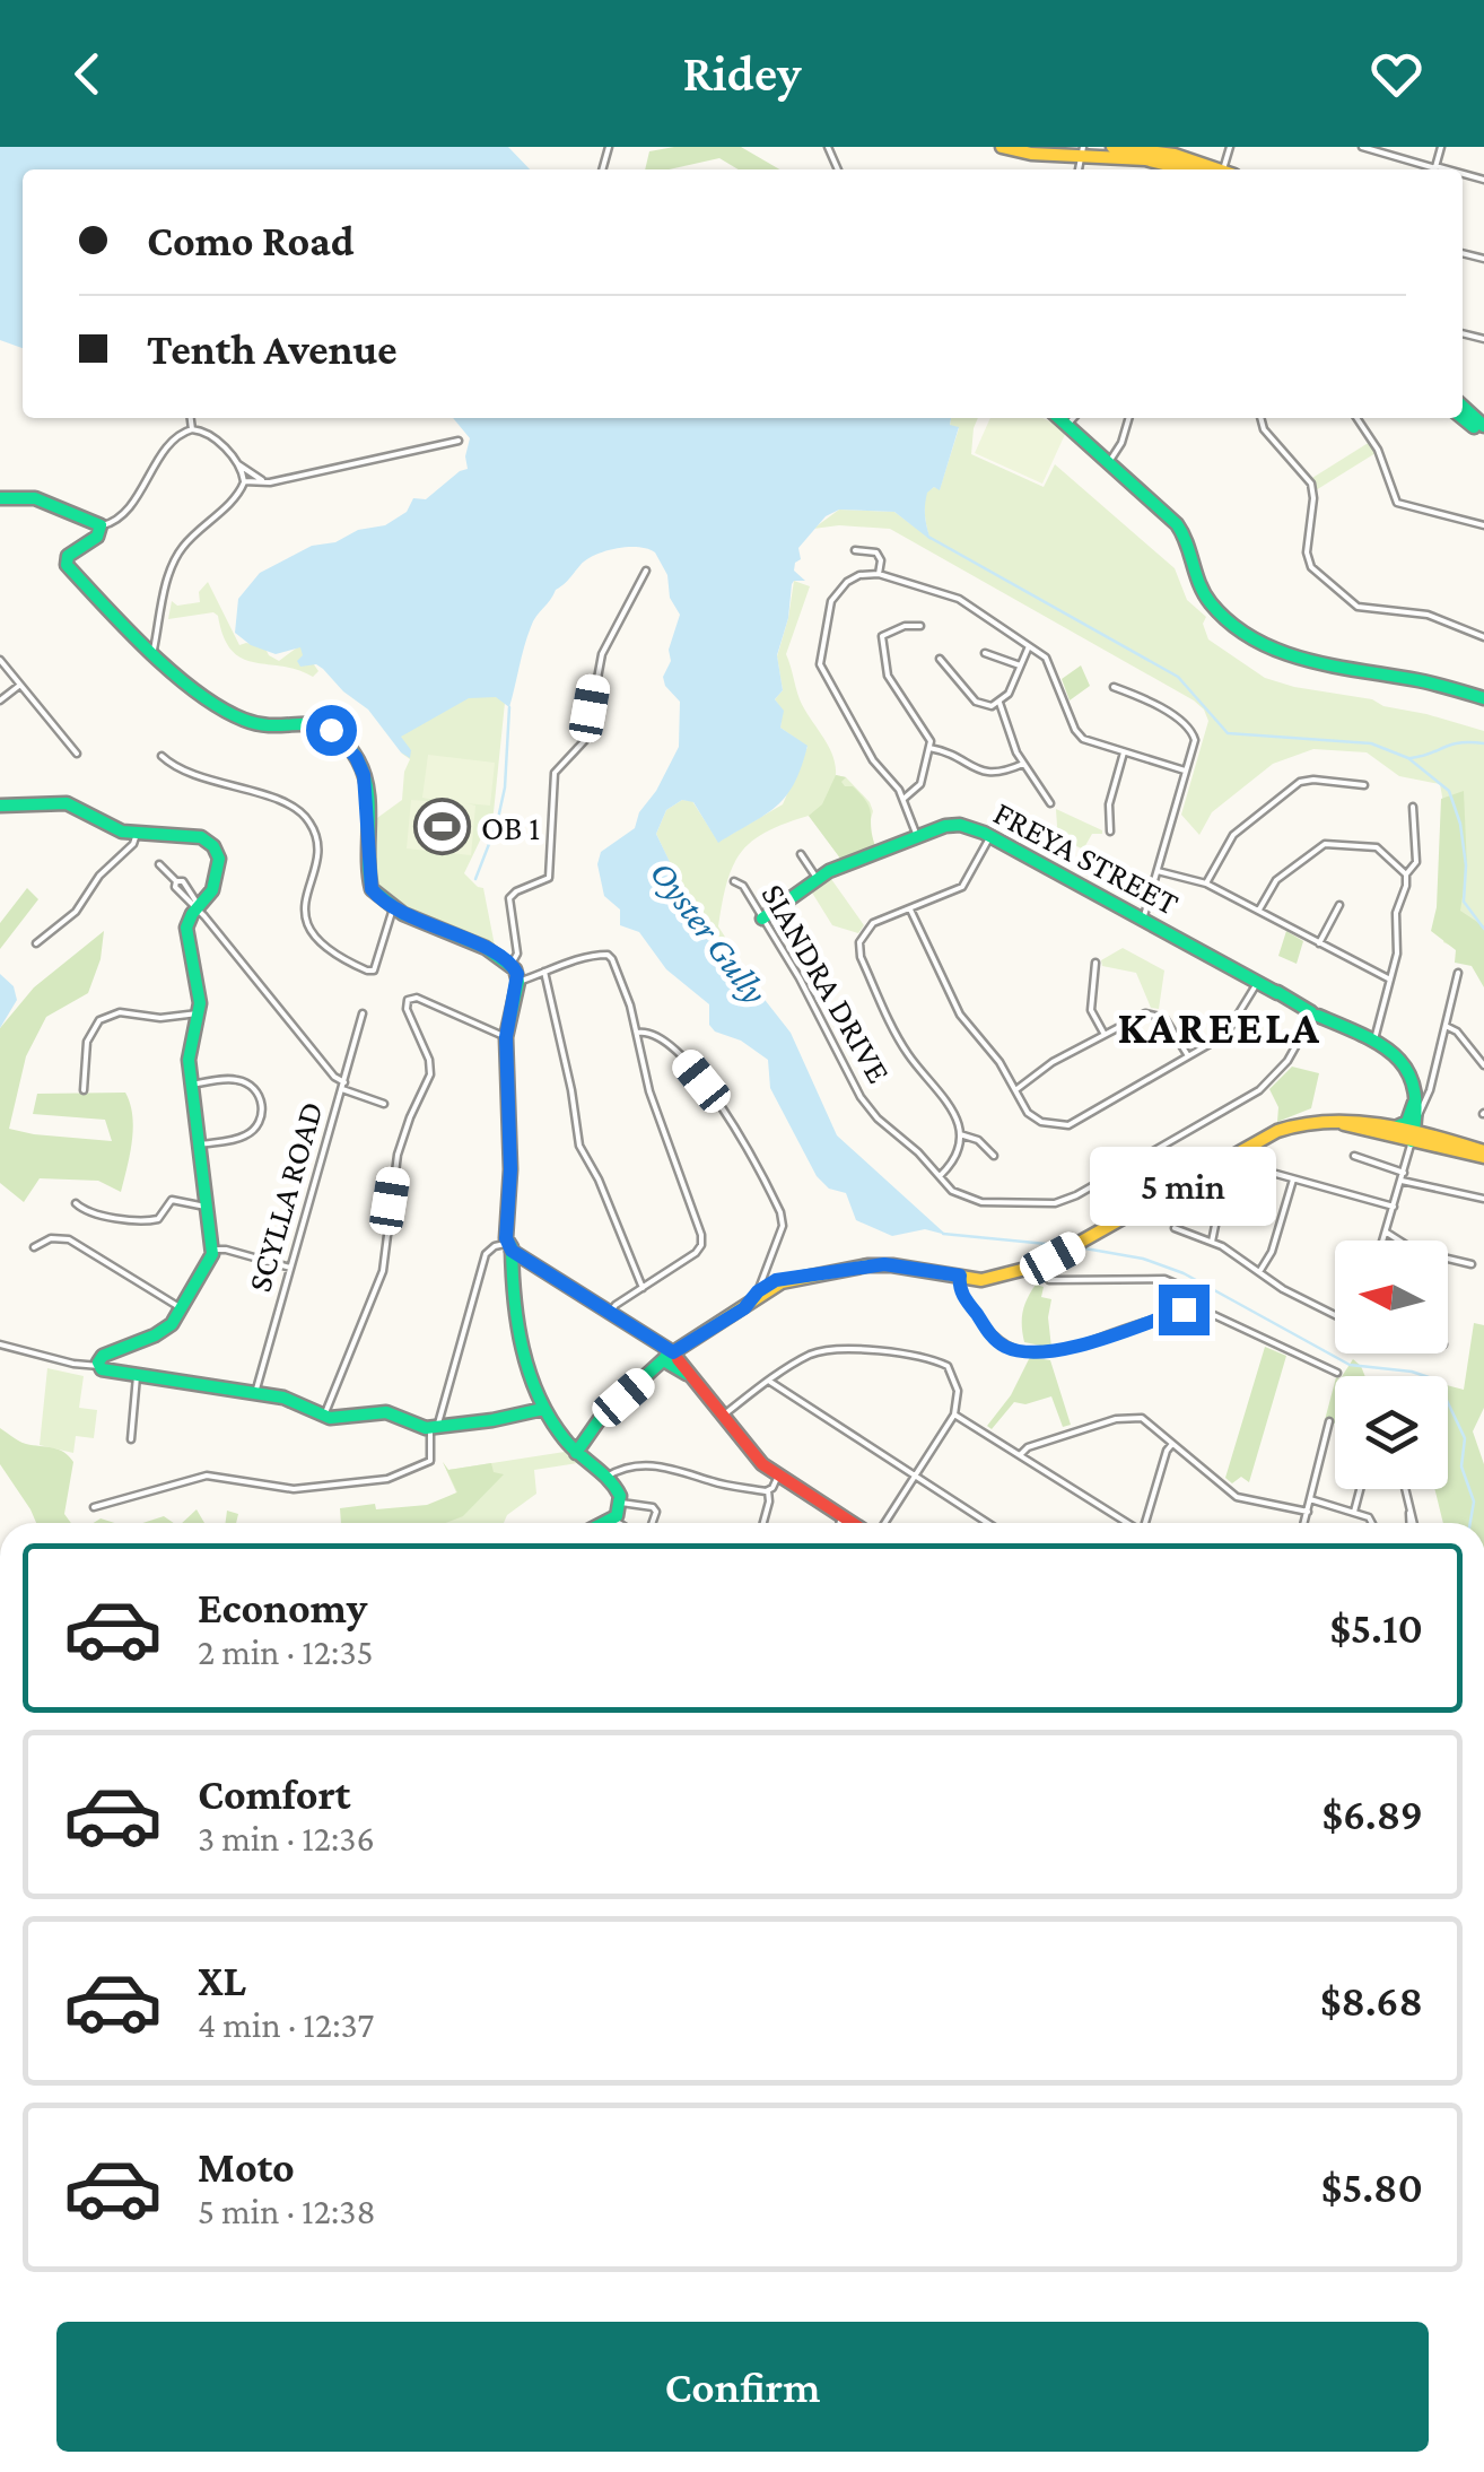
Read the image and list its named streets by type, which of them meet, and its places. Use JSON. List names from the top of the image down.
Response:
{
  "streets": {
    "main road": ["FREYA STREET"],
    "street": ["SIANDRA DRIVE", "SCYLLA ROAD"]
  },
  "crossings": [
    ["FREYA STREET", "SIANDRA DRIVE"]
  ],
  "districts": ["KAREELA"],
  "water": ["Oyster Gully"],
  "places": {
    "sports": ["OB 1"]
  },
  "north": "left",
  "page": {
    "header": "Ridey",
    "banner": ["Como Road", "Tenth Avenue"],
    "bubble": "5 min",
    "list": [
      {
        "name": "Economy",
        "note": "2 min · 12:35",
        "value": "$5.10"
      },
      {
        "name": "Comfort",
        "note": "3 min · 12:36",
        "value": "$6.89"
      },
      {
        "name": "XL",
        "note": "4 min · 12:37",
        "value": "$8.68"
      },
      {
        "name": "Moto",
        "note": "5 min · 12:38",
        "value": "$5.80"
      }
    ],
    "buttons": "Confirm"
  }
}
